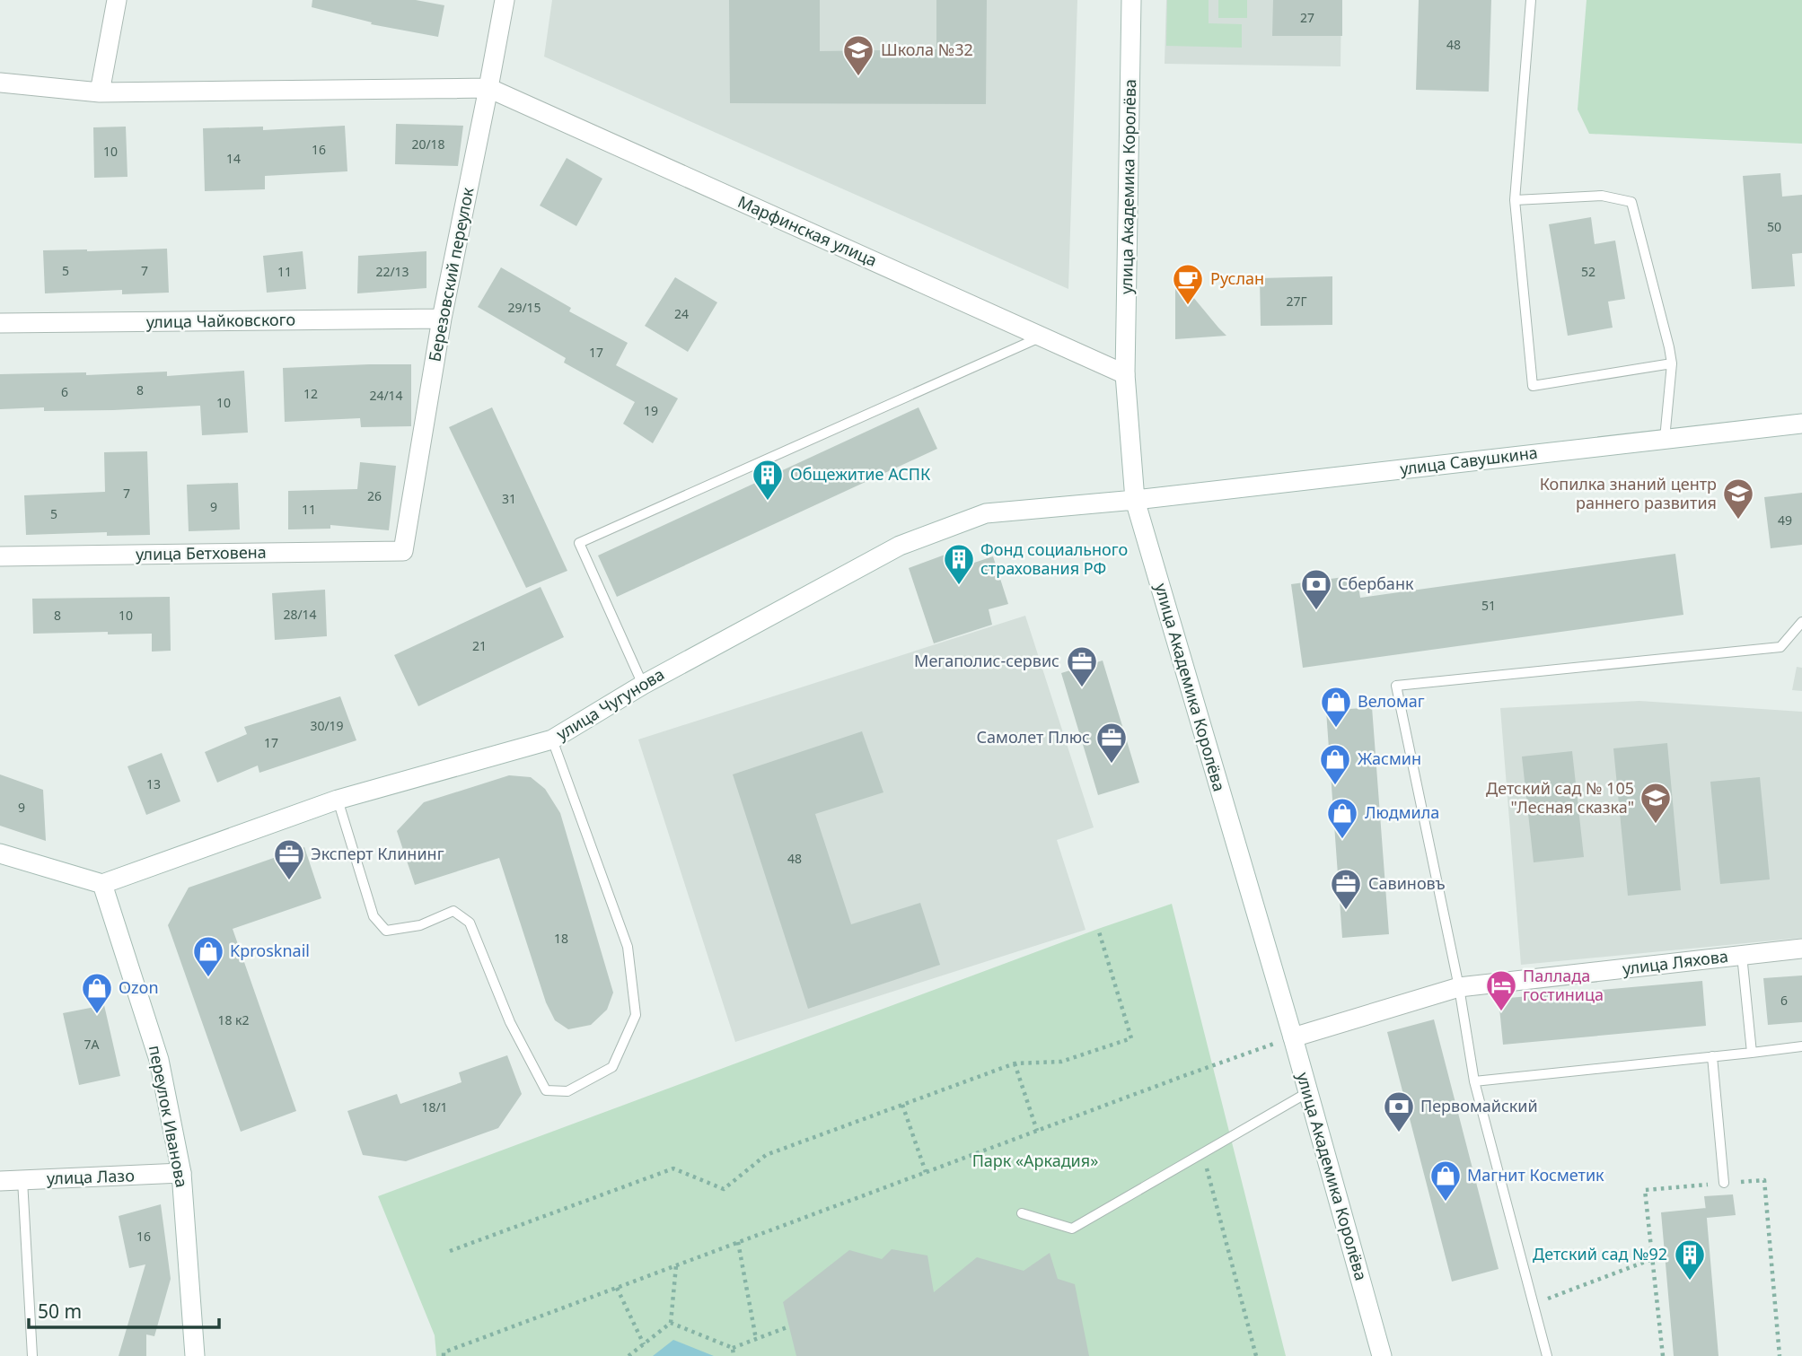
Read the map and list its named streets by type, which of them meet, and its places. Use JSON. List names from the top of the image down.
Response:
{
  "streets": {
    "street": [
      "улица Академика Королёва",
      "Марфинская улица",
      "Березовский переулок",
      "улица Чайковского",
      "улица Савушкина",
      "улица Бетховена",
      "улица Чугунова",
      "улица Ляхова",
      "переулок Иванова",
      "улица Лазо"
    ]
  },
  "crossings": [
    ["улица Академика Королёва", "Марфинская улица"],
    ["улица Академика Королёва", "улица Савушкина"],
    ["улица Академика Королёва", "улица Чугунова"],
    ["улица Академика Королёва", "улица Ляхова"],
    ["Марфинская улица", "Березовский переулок"],
    ["Березовский переулок", "улица Чайковского"],
    ["Березовский переулок", "улица Бетховена"],
    ["улица Савушкина", "улица Чугунова"],
    ["улица Чугунова", "переулок Иванова"],
    ["переулок Иванова", "улица Лазо"]
  ],
  "parks": ["Парк «Аркадия»"],
  "places": {
    "school or university": ["Школа №32", "Копилка знаний центр раннего развития", "Детский сад № 105 \"Лесная сказка\""],
    "cafe": ["Руслан"],
    "building": ["Общежитие АСПК", "Фонд социального страхования РФ", "Детский сад №92"],
    "bank": ["Сбербанк", "Первомайский"],
    "office": [
      "Мегаполис-сервис",
      "Самолет Плюс",
      "Эксперт Клининг",
      "Савиновъ"
    ],
    "shop": [
      "Веломаг",
      "Жасмин",
      "Людмила",
      "Kprosknail",
      "Ozon",
      "Магнит Косметик"
    ],
    "hotel": ["Паллада гостиница"]
  },
  "house_numbers": [
    "27",
    "48",
    "20/18",
    "16",
    "10",
    "14",
    "50",
    "5",
    "7",
    "11",
    "22/13",
    "52",
    "27Г",
    "29/15",
    "24",
    "17",
    "8",
    "6",
    "12",
    "24/14",
    "10",
    "19",
    "7",
    "26",
    "31",
    "9",
    "11",
    "5",
    "49",
    "51",
    "28/14",
    "8",
    "10",
    "21",
    "30/19",
    "17",
    "13",
    "9",
    "48",
    "18",
    "6",
    "18 к2",
    "7А",
    "18/1",
    "16"
  ],
  "scale_bar": "50 m"
}
